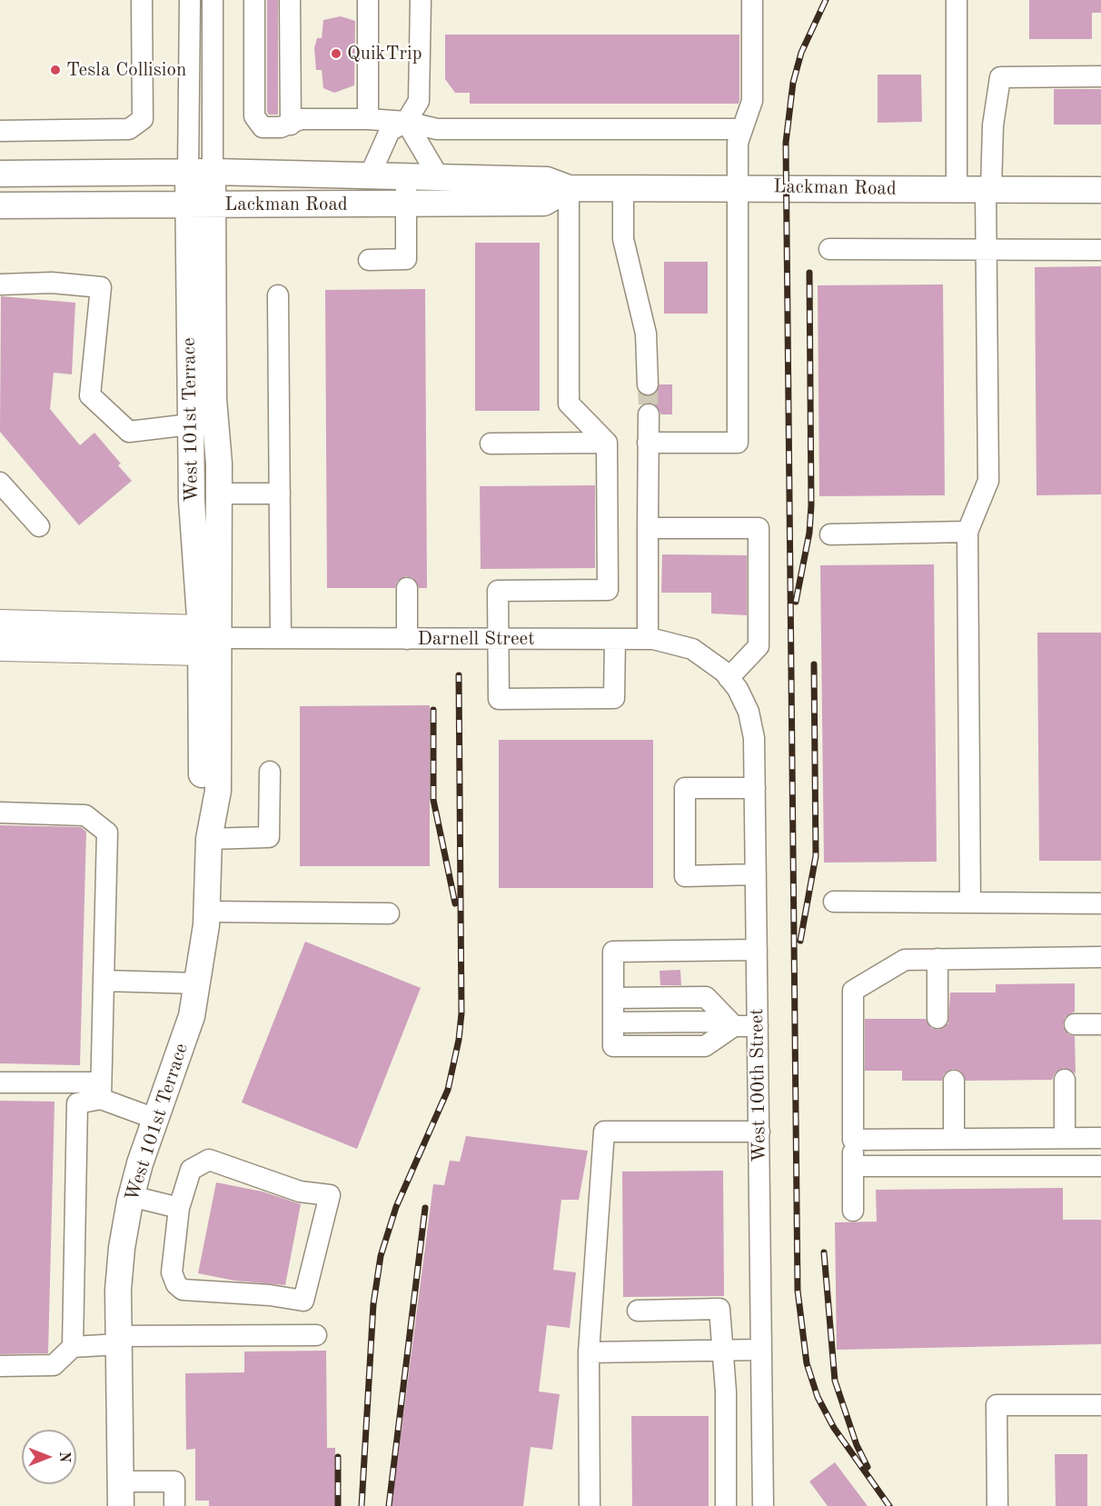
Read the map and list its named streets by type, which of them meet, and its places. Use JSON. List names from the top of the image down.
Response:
{
  "streets": {
    "main road": ["Lackman Road", "West 101st Terrace"],
    "street": ["Darnell Street", "West 100th Street"]
  },
  "crossings": [
    ["Lackman Road", "West 101st Terrace"],
    ["West 101st Terrace", "Darnell Street"],
    ["Darnell Street", "West 100th Street"]
  ],
  "places": ["QuikTrip", "Tesla Collision"],
  "north": "right"
}
